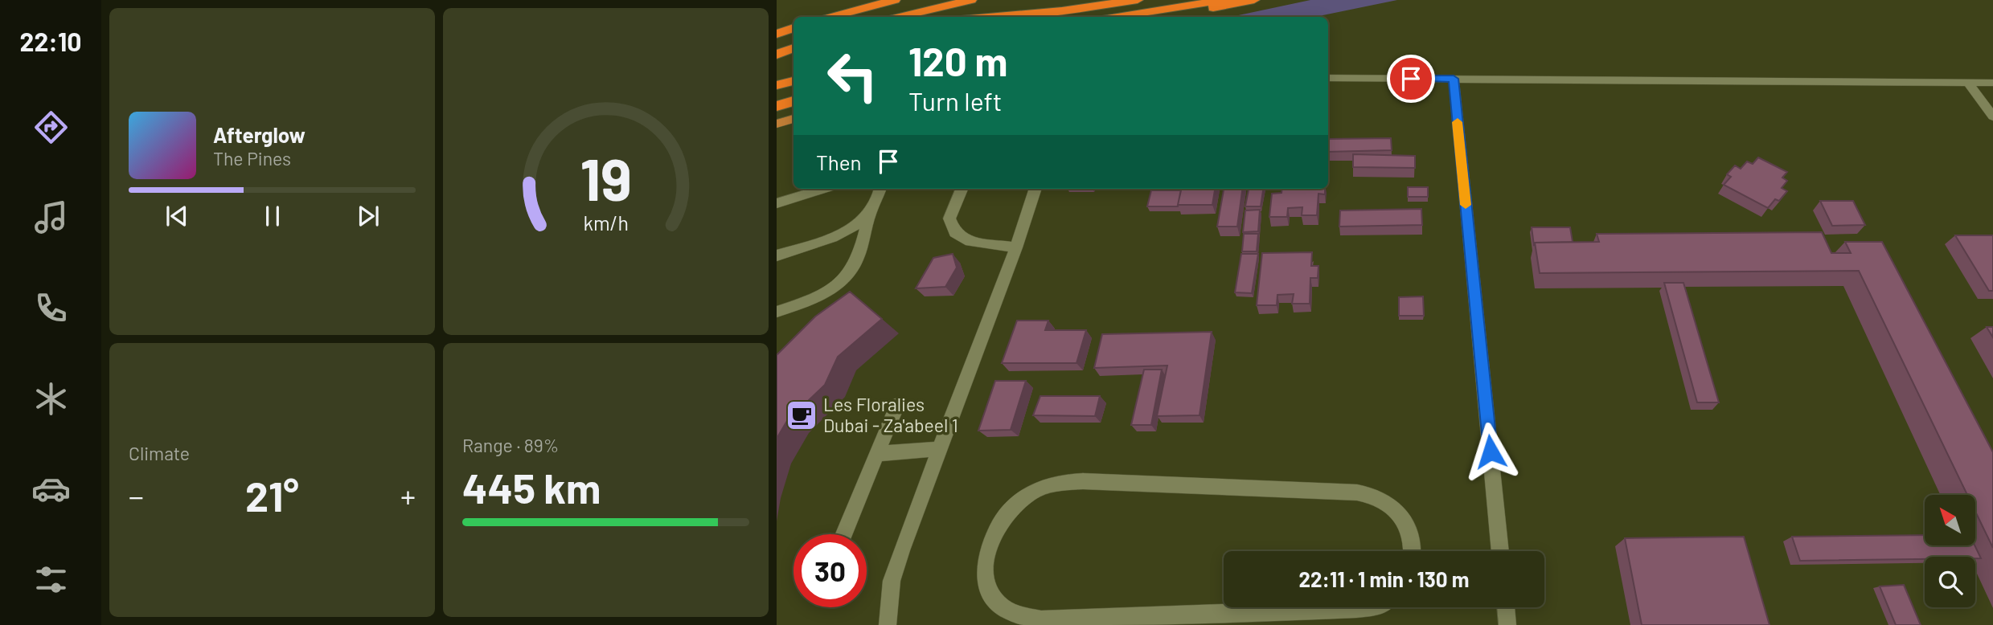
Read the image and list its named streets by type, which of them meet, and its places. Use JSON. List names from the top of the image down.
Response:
{
  "places": {
    "cafe": ["Les Floralies Dubai - Za'abeel 1"]
  },
  "north": "top left",
  "page": {
    "tabs": "22:10",
    "turn": ["120 m", "Turn left"],
    "song": ["Afterglow", "The Pines"],
    "then": "Then",
    "tile": [
      "Climate",
      ["Range · 89%", "445 km"]
    ],
    "heat": ["−", "21°", "+"],
    "limit": "30",
    "trip": "22:11 · 1 min · 130 m",
    "gauge": ["19", "km/h"]
  }
}
